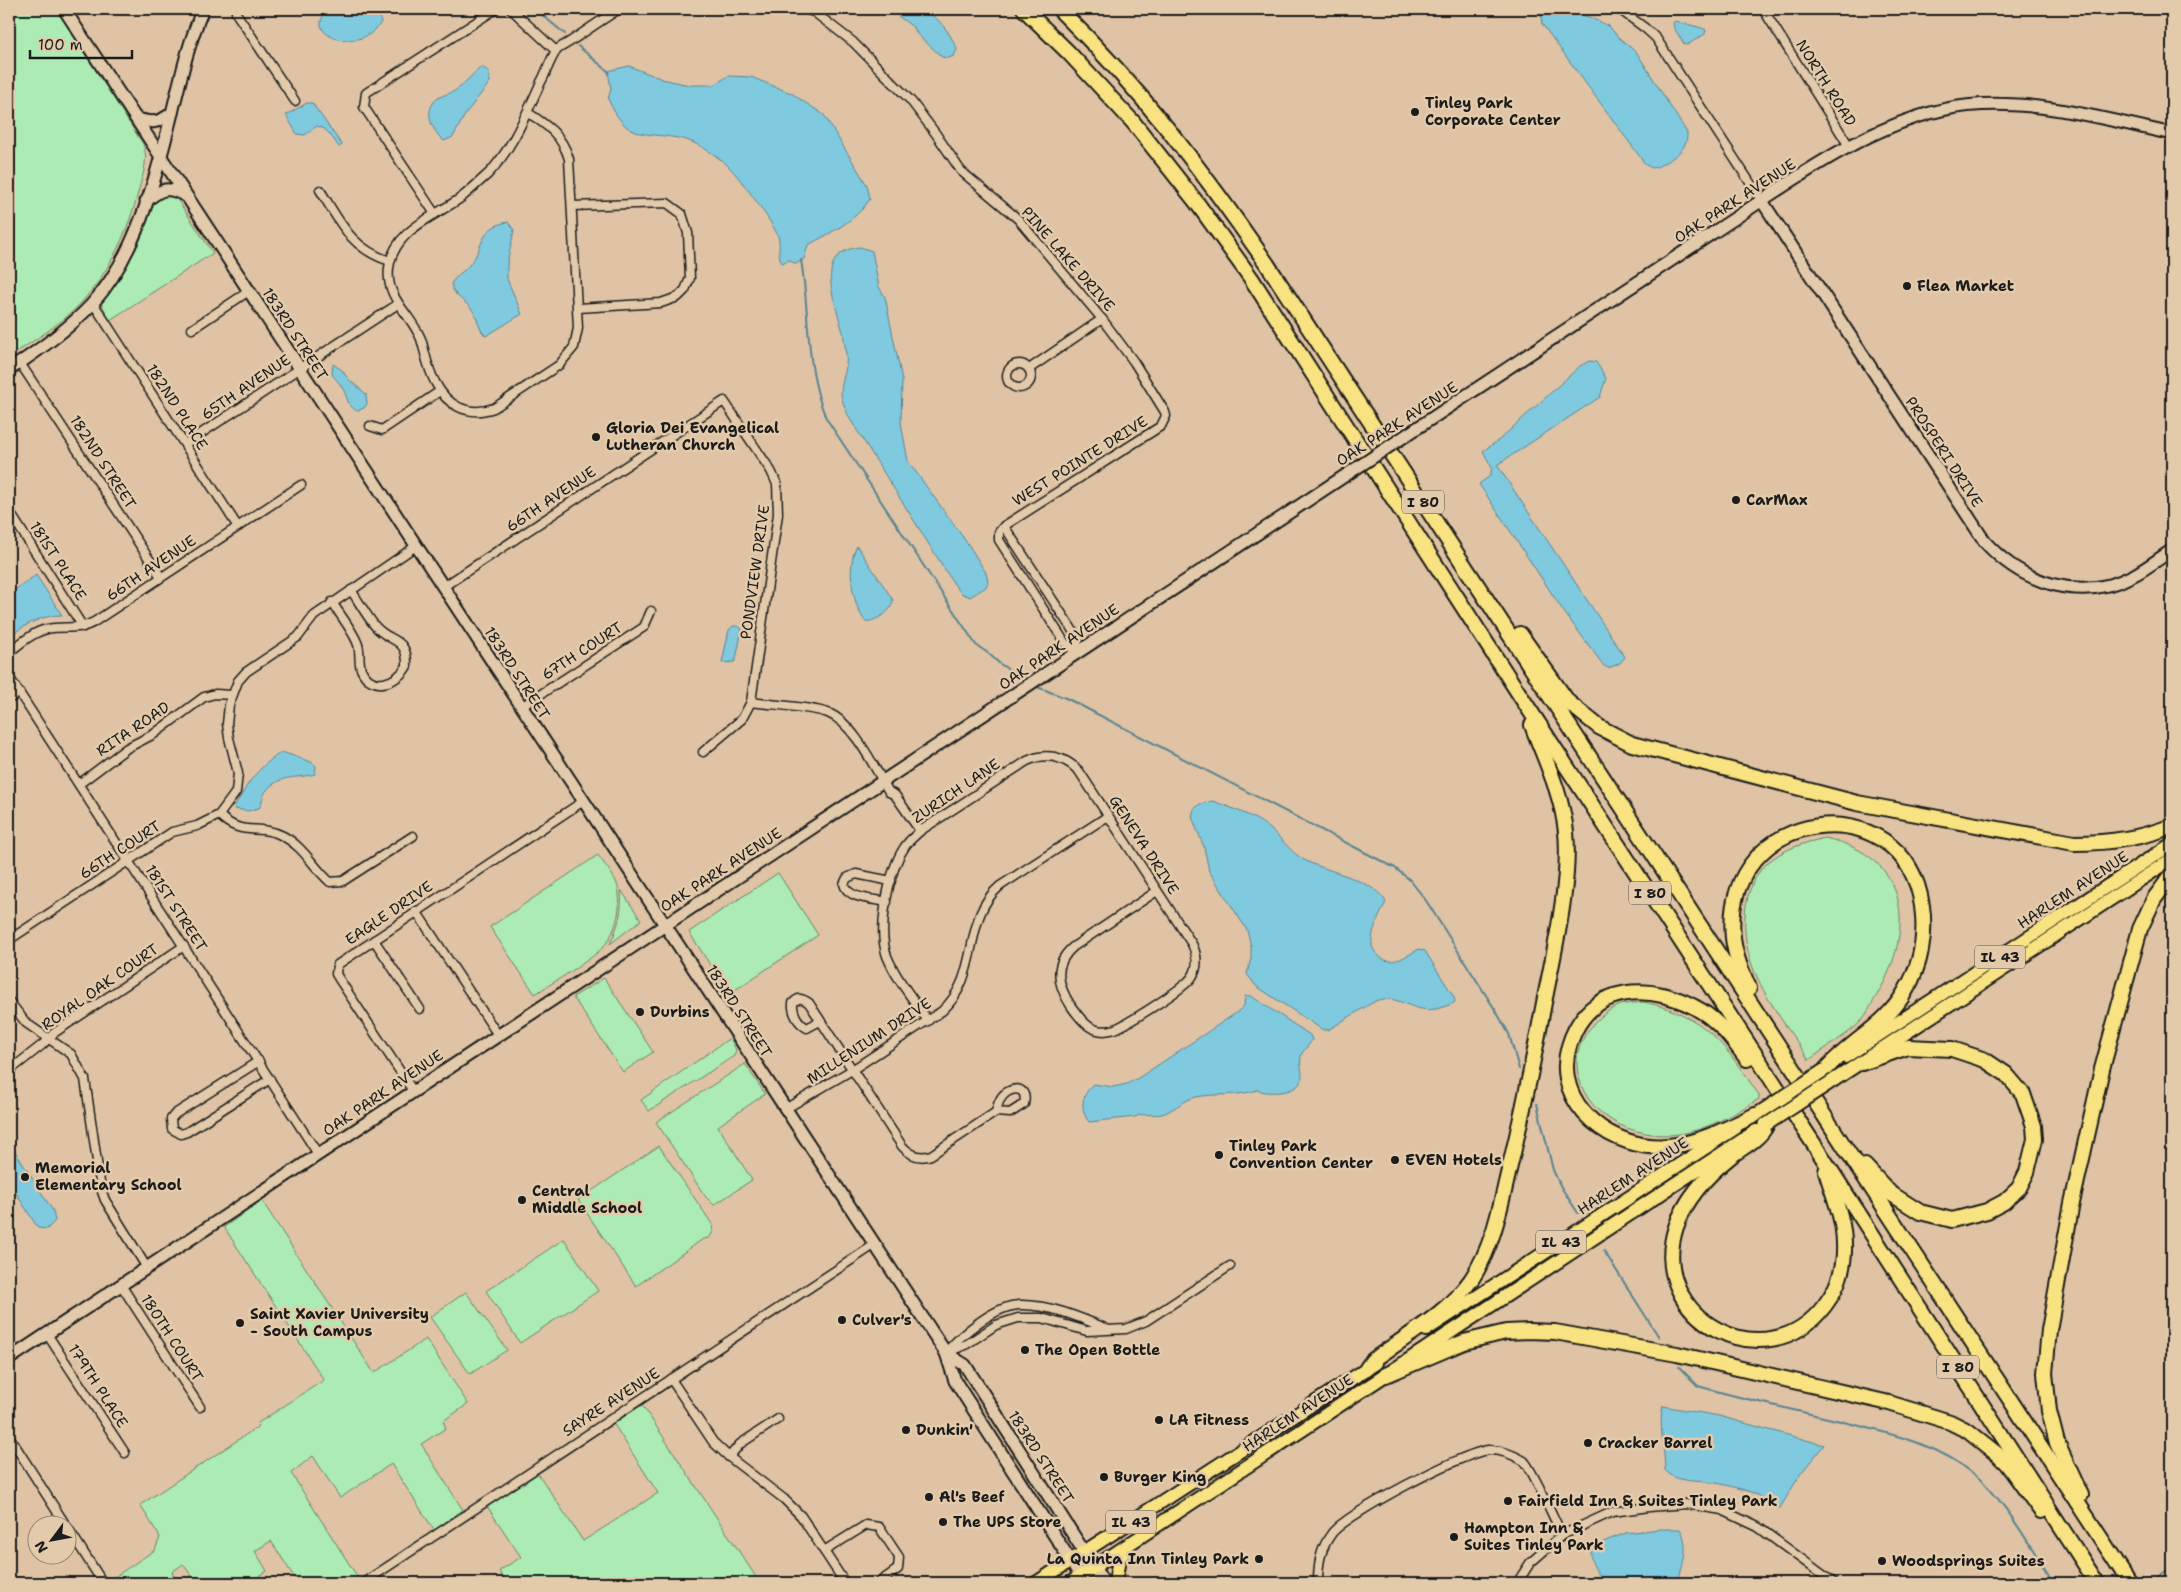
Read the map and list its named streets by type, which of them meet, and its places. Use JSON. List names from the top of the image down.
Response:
{
  "streets": {
    "highway": ["I 80"],
    "main road": ["HARLEM AVENUE", "IL 43"],
    "street": [
      "NORTH ROAD",
      "OAK PARK AVENUE",
      "PINE LAKE DRIVE",
      "183RD STREET",
      "65TH AVENUE",
      "182ND PLACE",
      "PROSPERI DRIVE",
      "WEST POINTE DRIVE",
      "182ND STREET",
      "66TH AVENUE",
      "181ST PLACE",
      "PONDVIEW DRIVE",
      "67TH COURT",
      "RITA ROAD",
      "ZURICH LANE",
      "GENEVA DRIVE",
      "66TH COURT",
      "181ST STREET",
      "EAGLE DRIVE",
      "ROYAL OAK COURT",
      "MILLENIUM DRIVE",
      "180TH COURT",
      "179TH PLACE",
      "SAYRE AVENUE"
    ]
  },
  "crossings": [
    ["NORTH ROAD", "OAK PARK AVENUE"],
    ["OAK PARK AVENUE", "183RD STREET"],
    ["OAK PARK AVENUE", "PROSPERI DRIVE"],
    ["OAK PARK AVENUE", "WEST POINTE DRIVE"],
    ["OAK PARK AVENUE", "181ST STREET"],
    ["OAK PARK AVENUE", "EAGLE DRIVE"],
    ["OAK PARK AVENUE", "180TH COURT"],
    ["OAK PARK AVENUE", "179TH PLACE"],
    ["PINE LAKE DRIVE", "WEST POINTE DRIVE"],
    ["183RD STREET", "65TH AVENUE"],
    ["183RD STREET", "66TH AVENUE"],
    ["183RD STREET", "67TH COURT"],
    ["183RD STREET", "66TH COURT"],
    ["183RD STREET", "HARLEM AVENUE"],
    ["183RD STREET", "EAGLE DRIVE"],
    ["183RD STREET", "MILLENIUM DRIVE"],
    ["183RD STREET", "SAYRE AVENUE"],
    ["65TH AVENUE", "182ND PLACE"],
    ["182ND PLACE", "66TH AVENUE"],
    ["182ND STREET", "66TH AVENUE"],
    ["66TH AVENUE", "181ST PLACE"],
    ["66TH AVENUE", "PONDVIEW DRIVE"],
    ["RITA ROAD", "66TH COURT"],
    ["RITA ROAD", "181ST STREET"],
    ["ZURICH LANE", "GENEVA DRIVE"],
    ["ZURICH LANE", "MILLENIUM DRIVE"],
    ["GENEVA DRIVE", "MILLENIUM DRIVE"],
    ["66TH COURT", "181ST STREET"],
    ["181ST STREET", "ROYAL OAK COURT"]
  ],
  "places": [
    "Tinley Park Corporate Center",
    "Flea Market",
    "Gloria Dei Evangelical Lutheran Church",
    "CarMax",
    "Durbins",
    "Tinley Park Convention Center",
    "EVEN Hotels",
    "Memorial Elementary School",
    "Central Middle School",
    "Culver's",
    "Saint Xavier University - South Campus",
    "The Open Bottle",
    "LA Fitness",
    "Dunkin'",
    "Cracker Barrel",
    "Burger King",
    "Al's Beef",
    "Fairfield Inn & Suites Tinley Park",
    "The UPS Store",
    "Hampton Inn & Suites Tinley Park",
    "La Quinta Inn Tinley Park",
    "Woodsprings Suites"
  ],
  "scale_bar": "100 m",
  "north": "bottom left"
}
